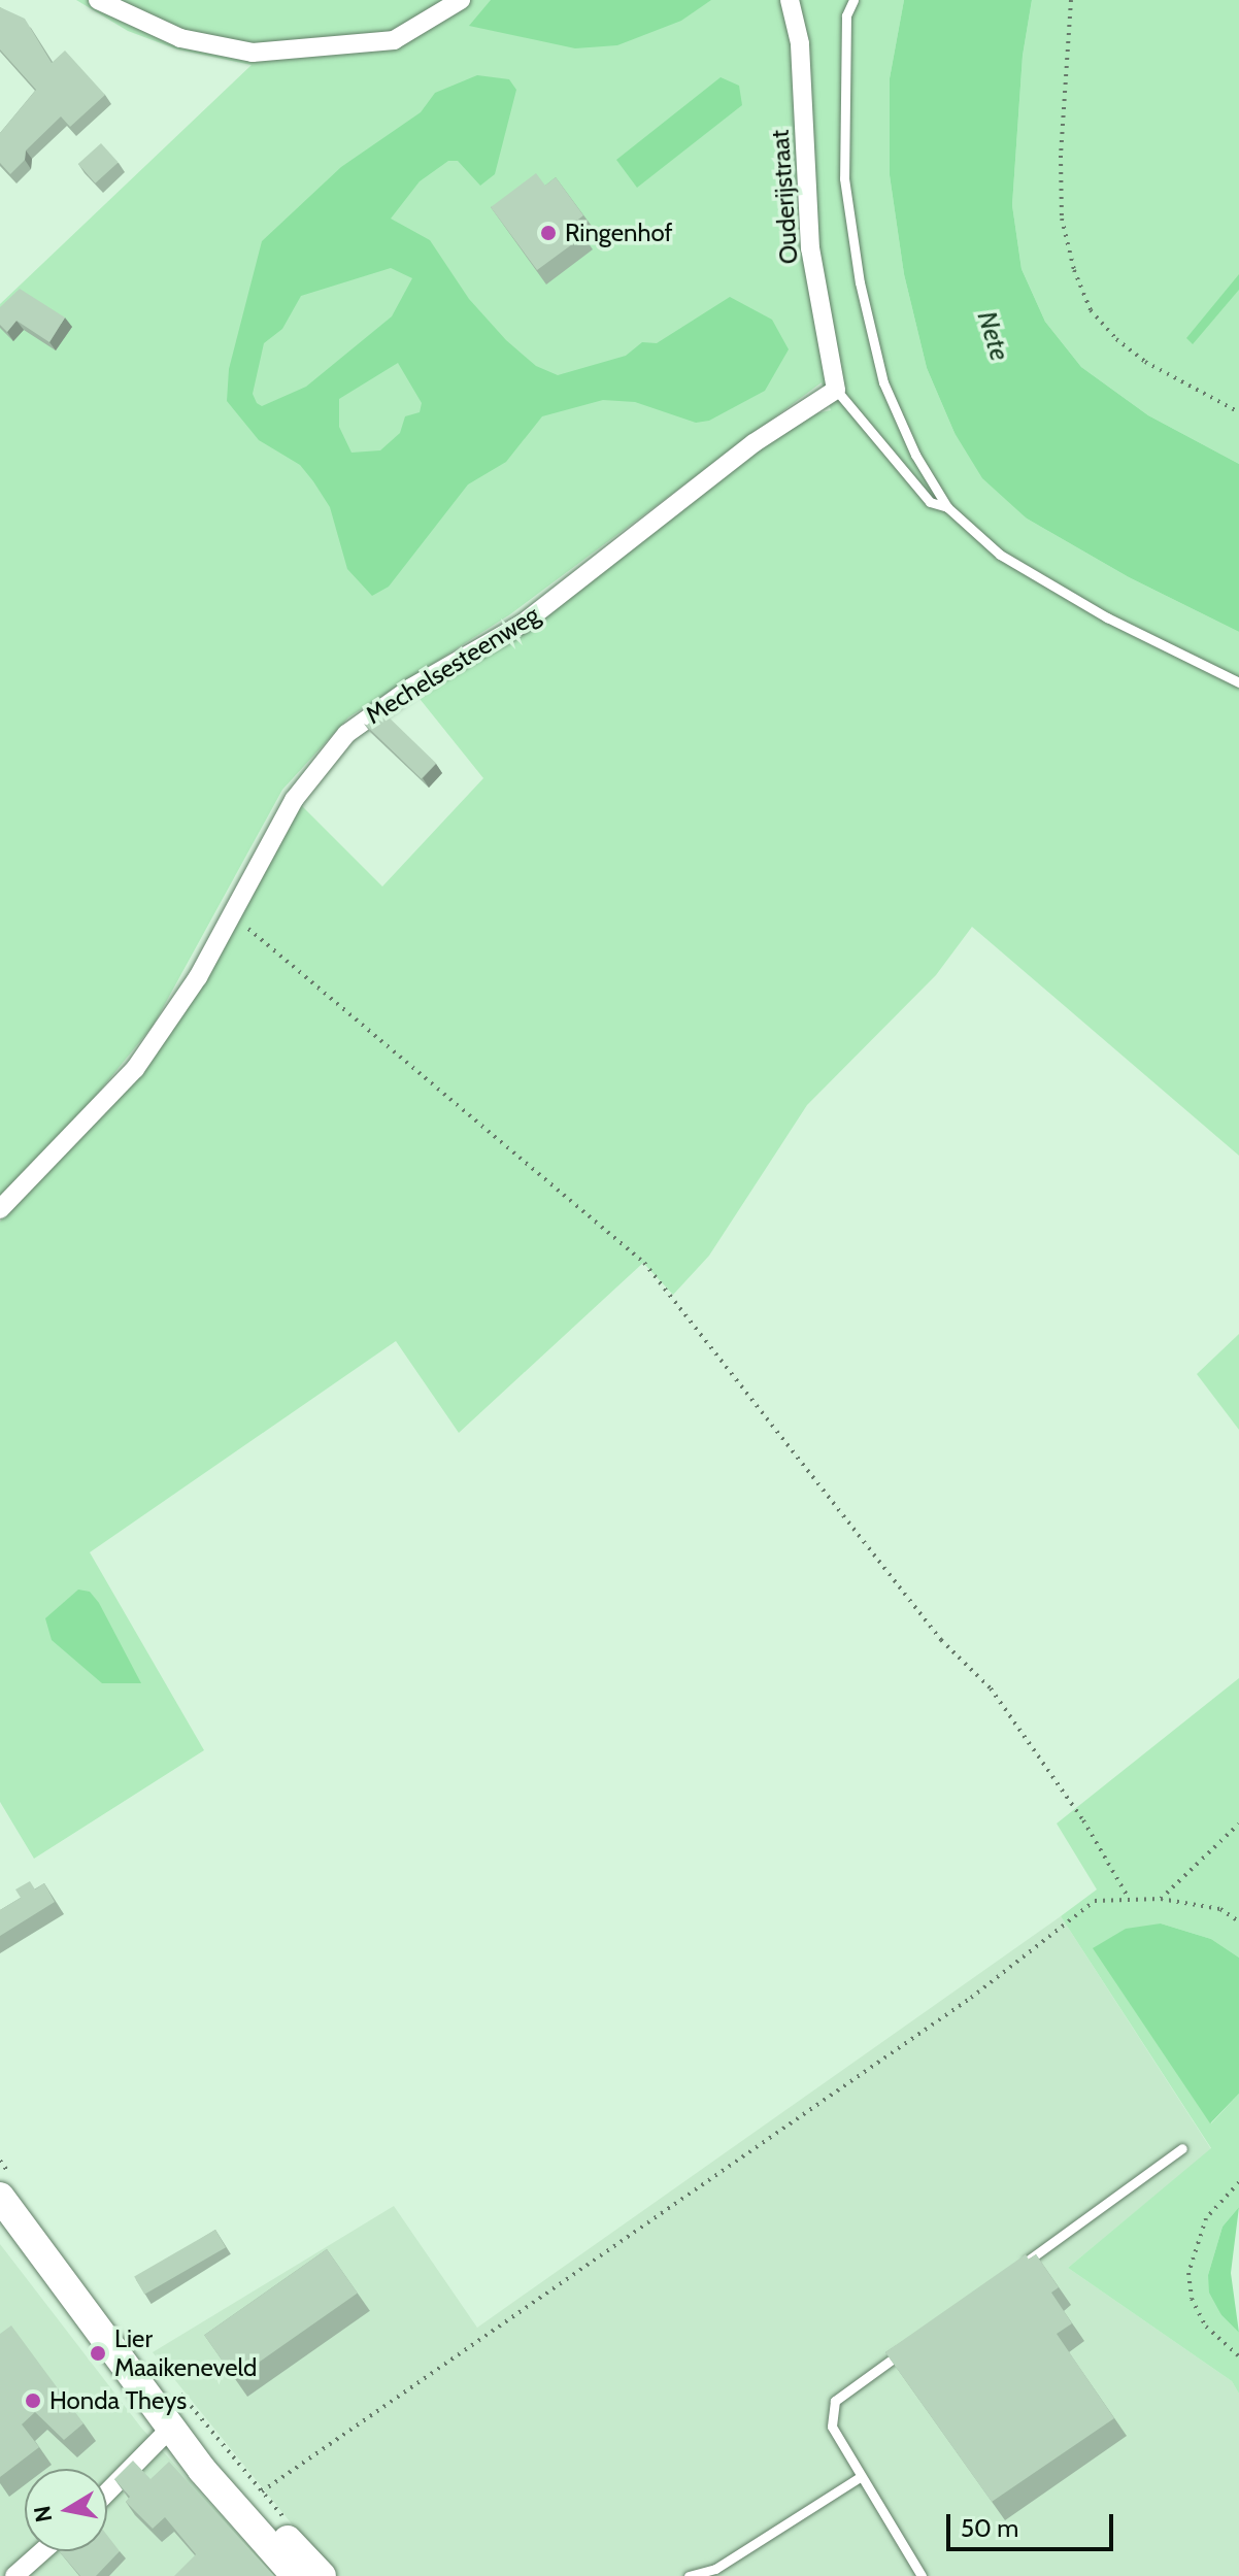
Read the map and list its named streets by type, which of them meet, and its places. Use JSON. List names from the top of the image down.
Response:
{
  "streets": {
    "street": ["Ouderijstraat", "Mechelsesteenweg"]
  },
  "crossings": [
    ["Ouderijstraat", "Mechelsesteenweg"]
  ],
  "water": ["Nete"],
  "places": ["Ringenhof", "Lier Maaikeneveld", "Honda Theys"],
  "scale_bar": "50 m",
  "north": "left"
}
